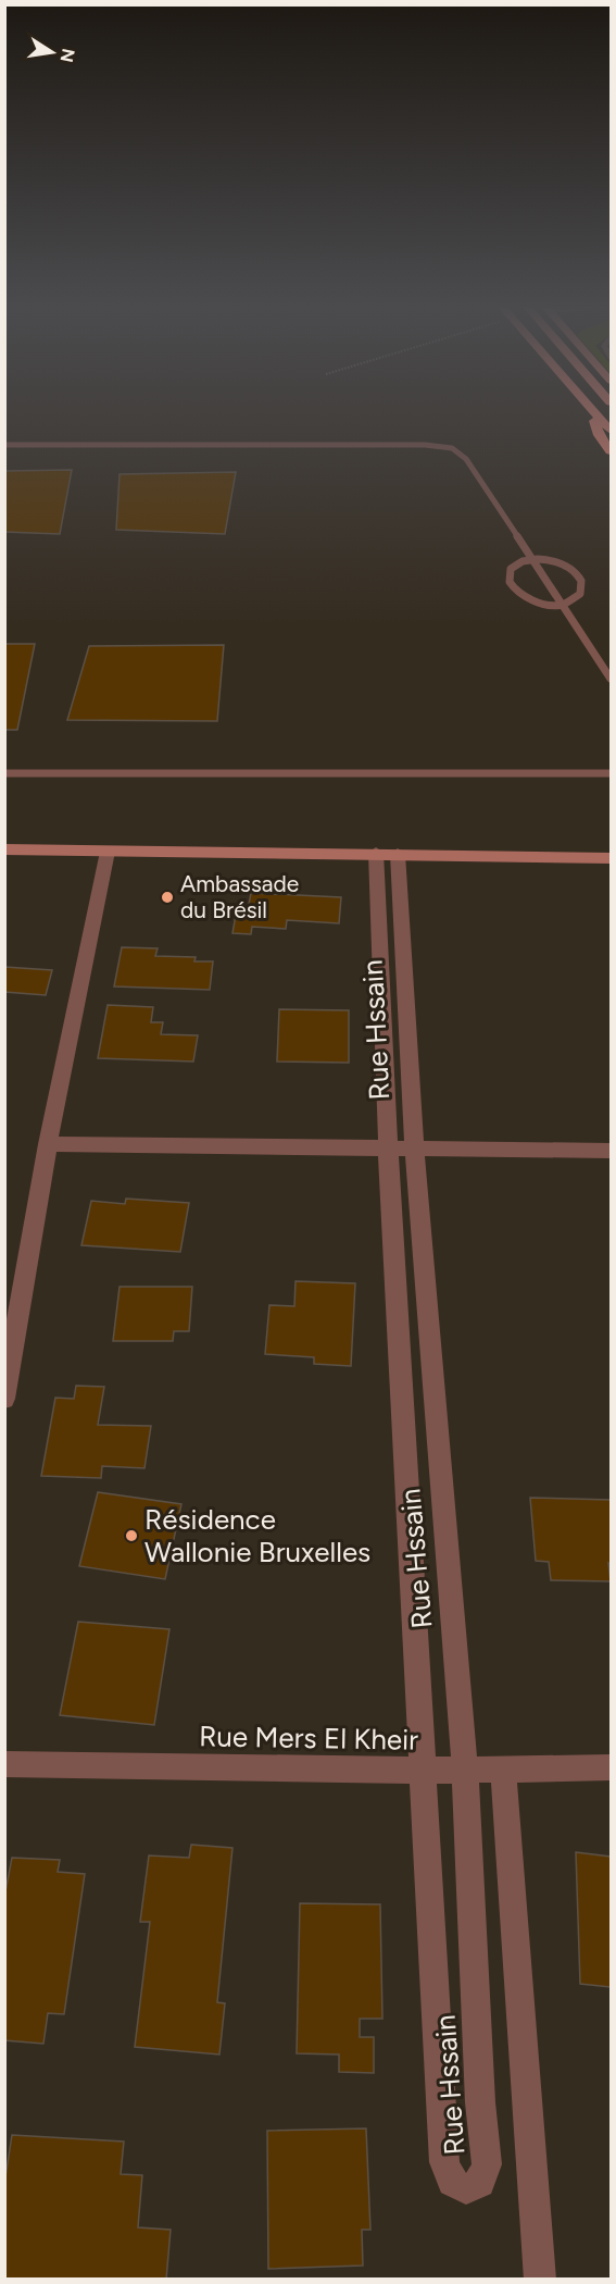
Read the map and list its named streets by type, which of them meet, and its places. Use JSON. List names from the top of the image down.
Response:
{
  "streets": {
    "street": ["Rue Hssain", "Rue Mers El Kheir"]
  },
  "crossings": [
    ["Rue Hssain", "Rue Mers El Kheir"]
  ],
  "places": ["Ambassade du Brésil", "Résidence Wallonie Bruxelles"],
  "north": "right"
}
